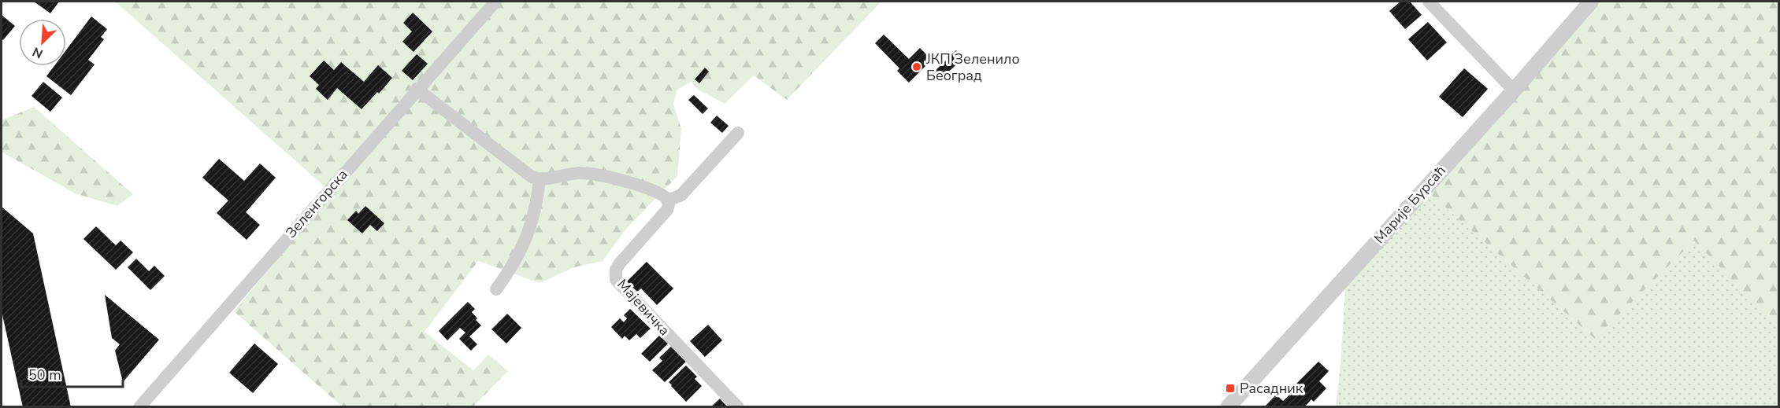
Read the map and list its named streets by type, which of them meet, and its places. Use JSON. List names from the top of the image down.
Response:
{
  "streets": {
    "street": ["Зеленгорска", "Марије Бурсаћ", "Мајевичка"]
  },
  "places": {
    "other": ["ЈКП Зеленило Београд"],
    "transit": ["Расадник"]
  },
  "scale_bar": "50 m",
  "north": "bottom left"
}
